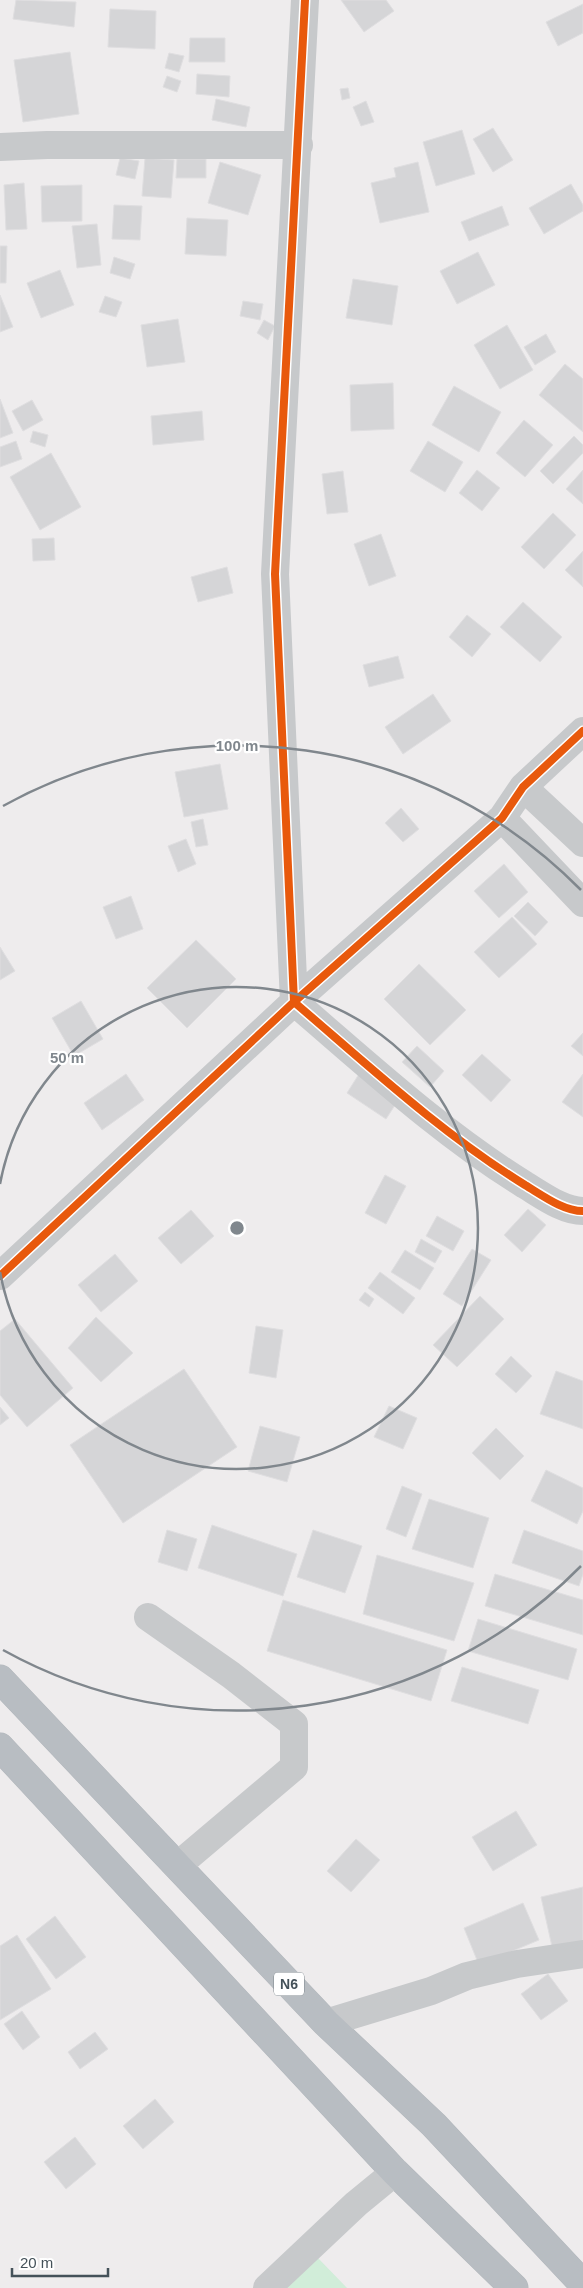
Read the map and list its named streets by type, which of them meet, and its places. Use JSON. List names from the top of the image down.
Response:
{
  "streets": {
    "highway": ["N6"]
  },
  "scale_bar": "20 m",
  "rings": ["100 m", "50 m"]
}
